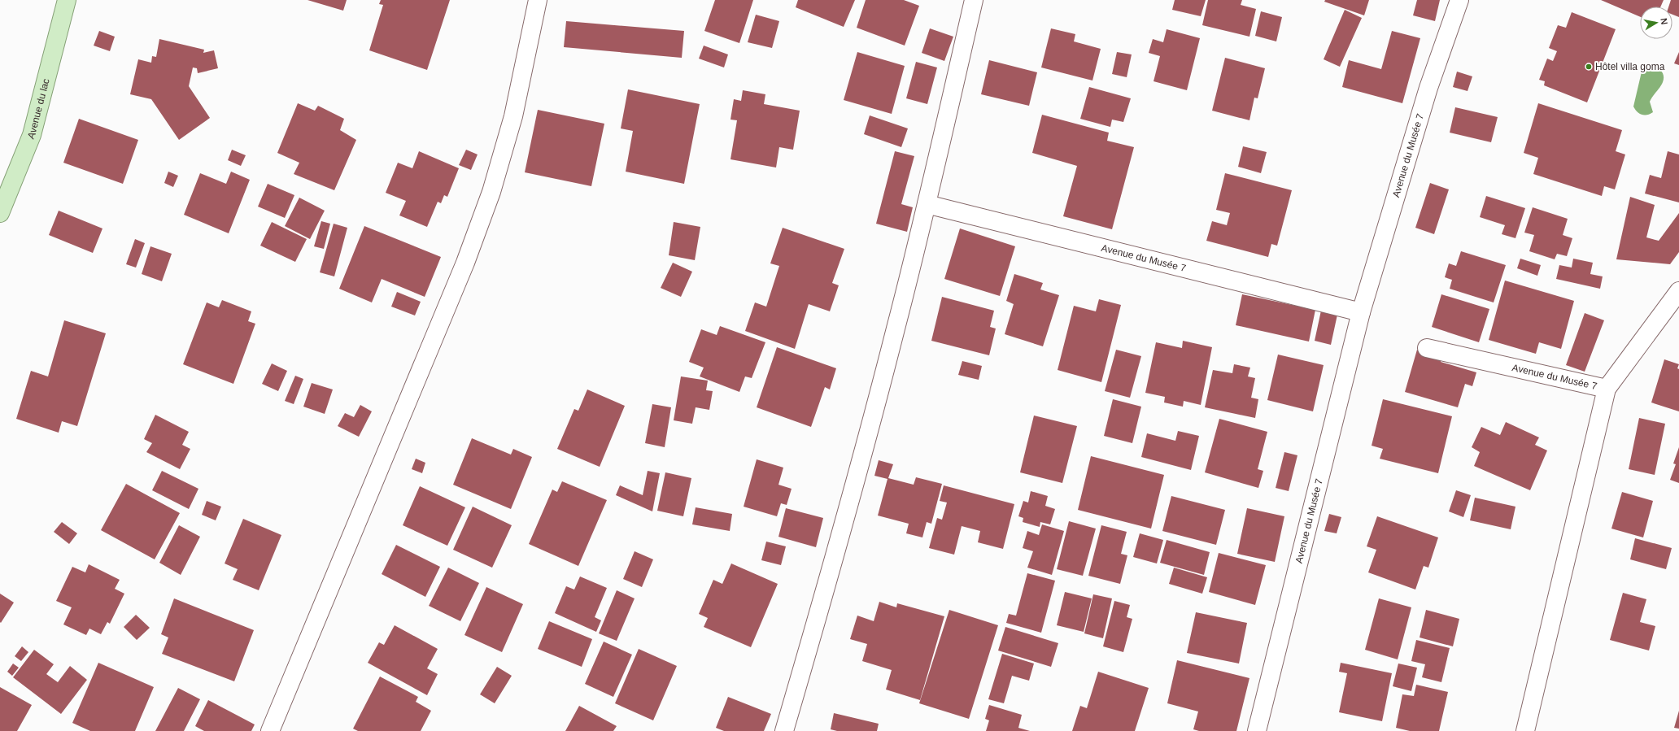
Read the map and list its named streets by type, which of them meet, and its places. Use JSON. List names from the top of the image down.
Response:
{
  "streets": {
    "main road": ["Avenue du lac"],
    "street": ["Avenue du Musée 7"]
  },
  "places": ["Hôtel villa goma"],
  "north": "right"
}
